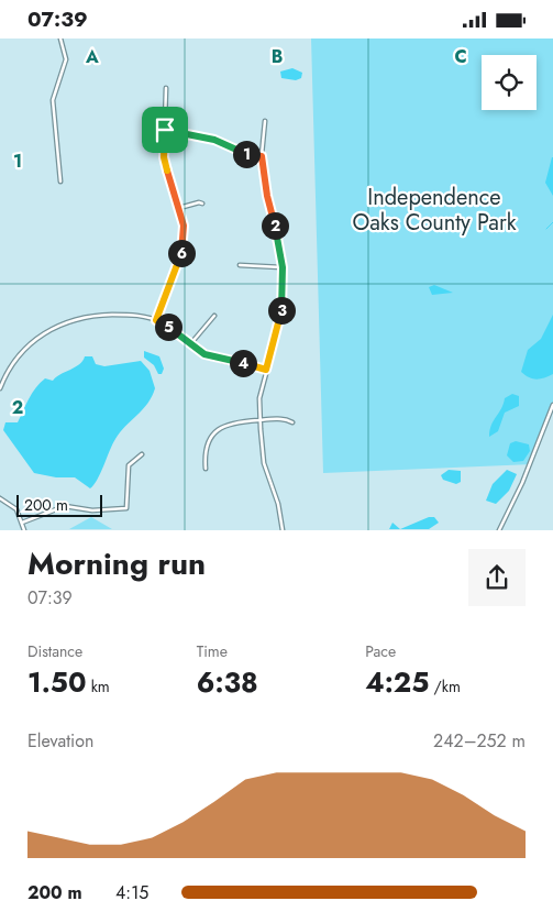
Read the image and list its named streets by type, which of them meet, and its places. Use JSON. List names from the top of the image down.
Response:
{
  "parks": ["Independence Oaks County Park"],
  "scale_bar": "200 m",
  "page": {
    "status": "07:39",
    "pins": [
      "1",
      "2",
      "6",
      "3",
      "5",
      "4"
    ],
    "scale": "200 m",
    "heading": ["Morning run", "07:39"],
    "stats": [
      ["Distance", "1.50 km"],
      ["Time", "6:38"],
      ["Pace", "4:25 /km"]
    ],
    "chart": ["Elevation", "242–252 m"],
    "list": [
      {
        "name": "200 m",
        "note": "4:15"
      }
    ]
  },
  "grid": {
    "columns": ["A", "B", "C"],
    "rows": ["1", "2"]
  }
}
